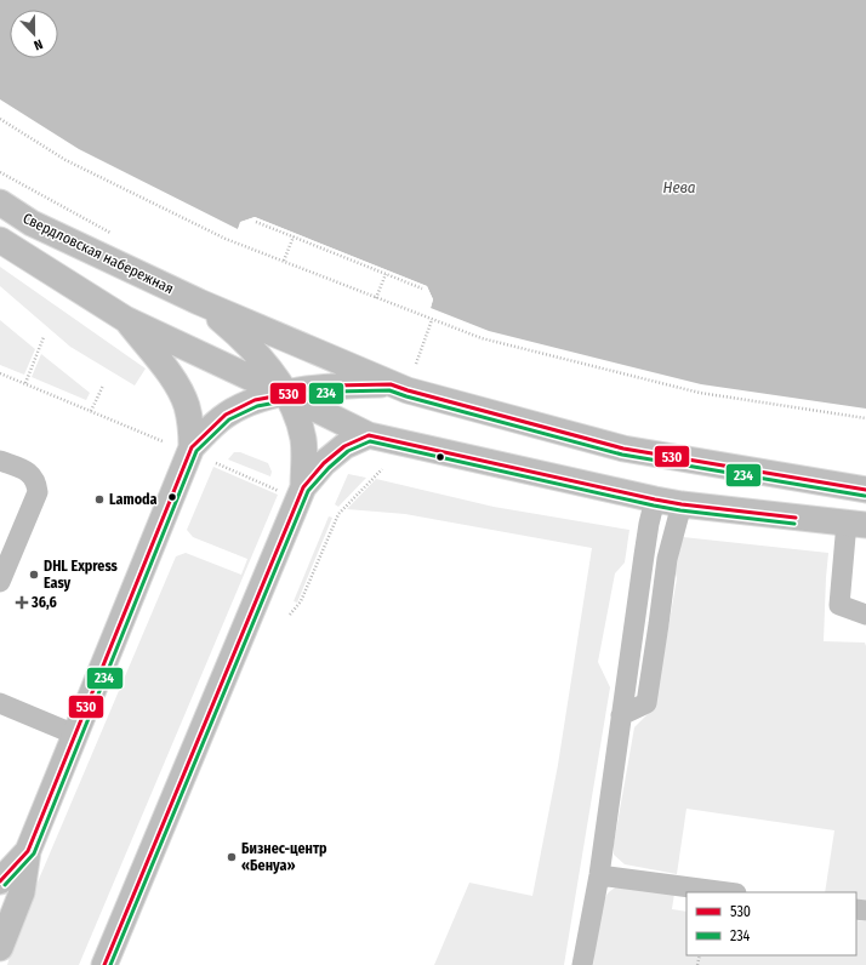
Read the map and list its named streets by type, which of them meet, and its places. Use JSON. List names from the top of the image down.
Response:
{
  "streets": {
    "main road": ["Свердловская набережная"]
  },
  "water": ["Нева"],
  "places": {
    "other": ["Lamoda", "DHL Express Easy", "Бизнес-центр «Бенуа»"],
    "health": ["36,6"]
  },
  "lines": ["transit line 530", "transit line 234"],
  "legend": ["530", "234"],
  "north": "bottom"
}
